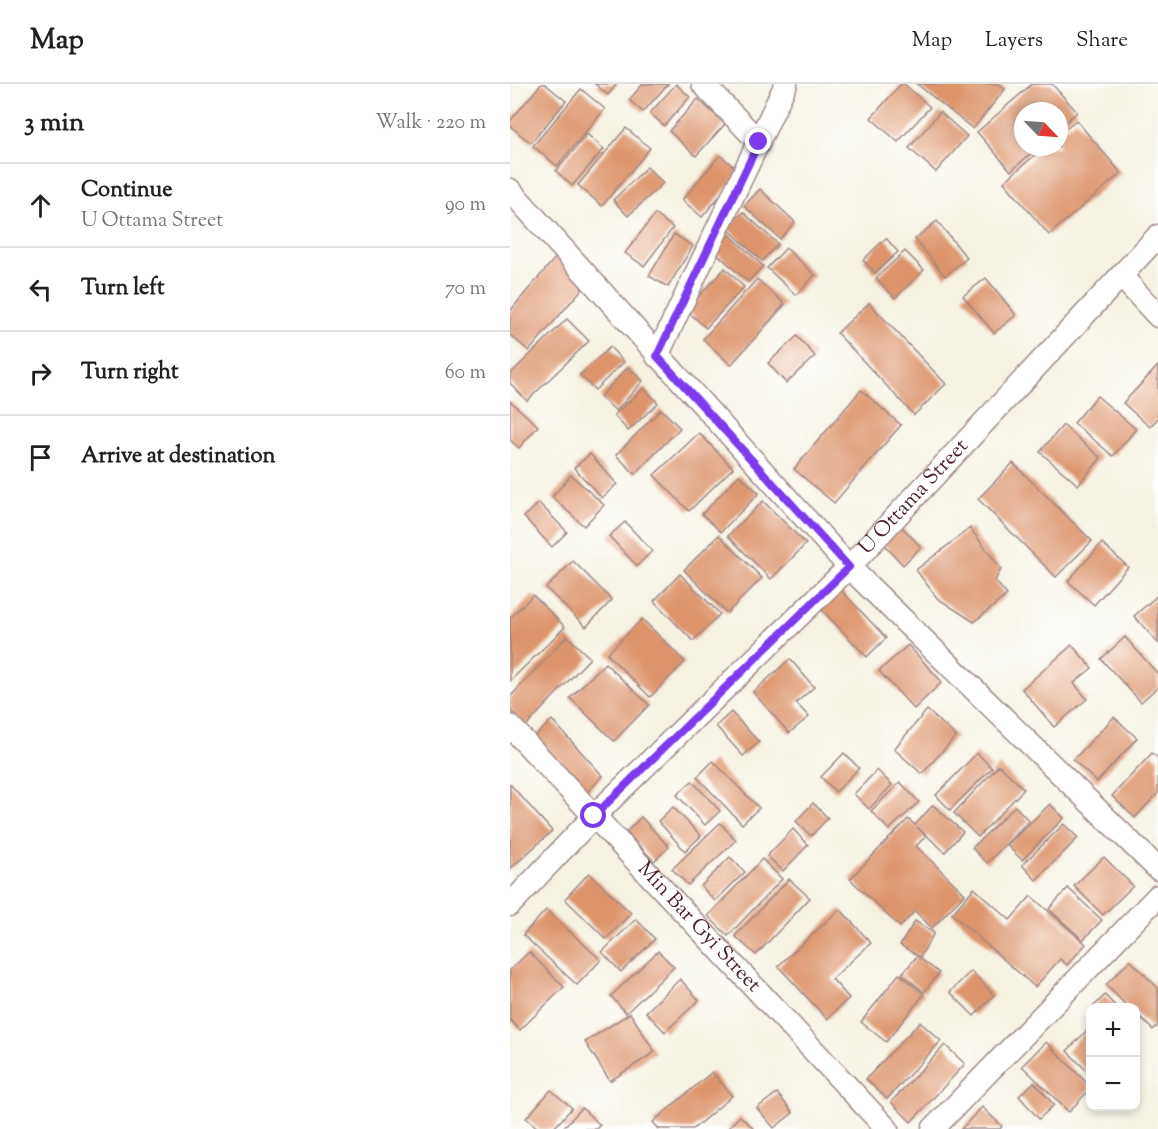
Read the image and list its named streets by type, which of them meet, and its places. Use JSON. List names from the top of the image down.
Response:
{
  "streets": {
    "street": ["U Ottama Street", "Min Bar Gyi Street"]
  },
  "crossings": [
    ["U Ottama Street", "Min Bar Gyi Street"]
  ],
  "north": "bottom right",
  "page": {
    "header": "Map",
    "nav": ["Map", "Layers", "Share"],
    "heading": ["3 min", "Walk · 220 m"],
    "list": [
      ["Continue", "U Ottama Street", "90 m"],
      ["Turn left", "70 m"],
      ["Turn right", "60 m"],
      "Arrive at destination"
    ],
    "map_buttons": ["+", "−"]
  }
}
